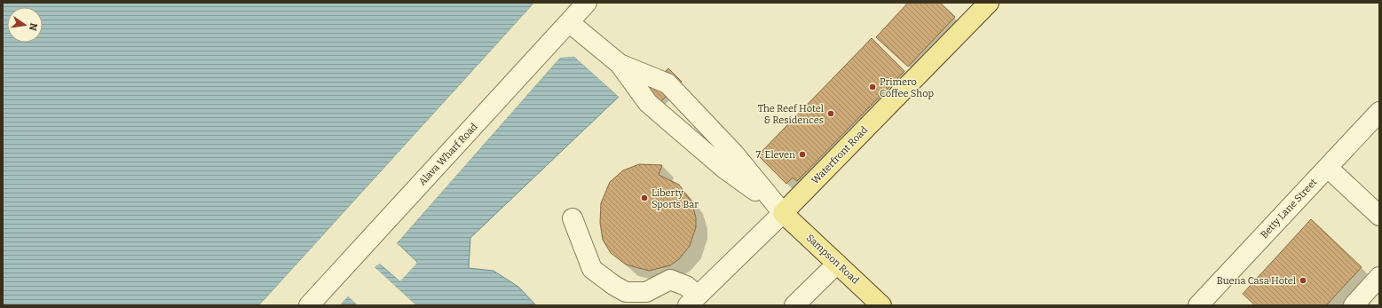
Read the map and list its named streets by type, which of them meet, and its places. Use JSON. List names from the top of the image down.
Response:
{
  "streets": {
    "main road": ["Waterfront Road", "Sampson Road"],
    "street": ["Alava Wharf Road", "Betty Lane Street"]
  },
  "crossings": [
    ["Waterfront Road", "Sampson Road"]
  ],
  "places": [
    "Primero Coffee Shop",
    "The Reef Hotel & Residences",
    "7-Eleven",
    "Liberty Sports Bar",
    "Buena Casa Hotel"
  ],
  "north": "right"
}
